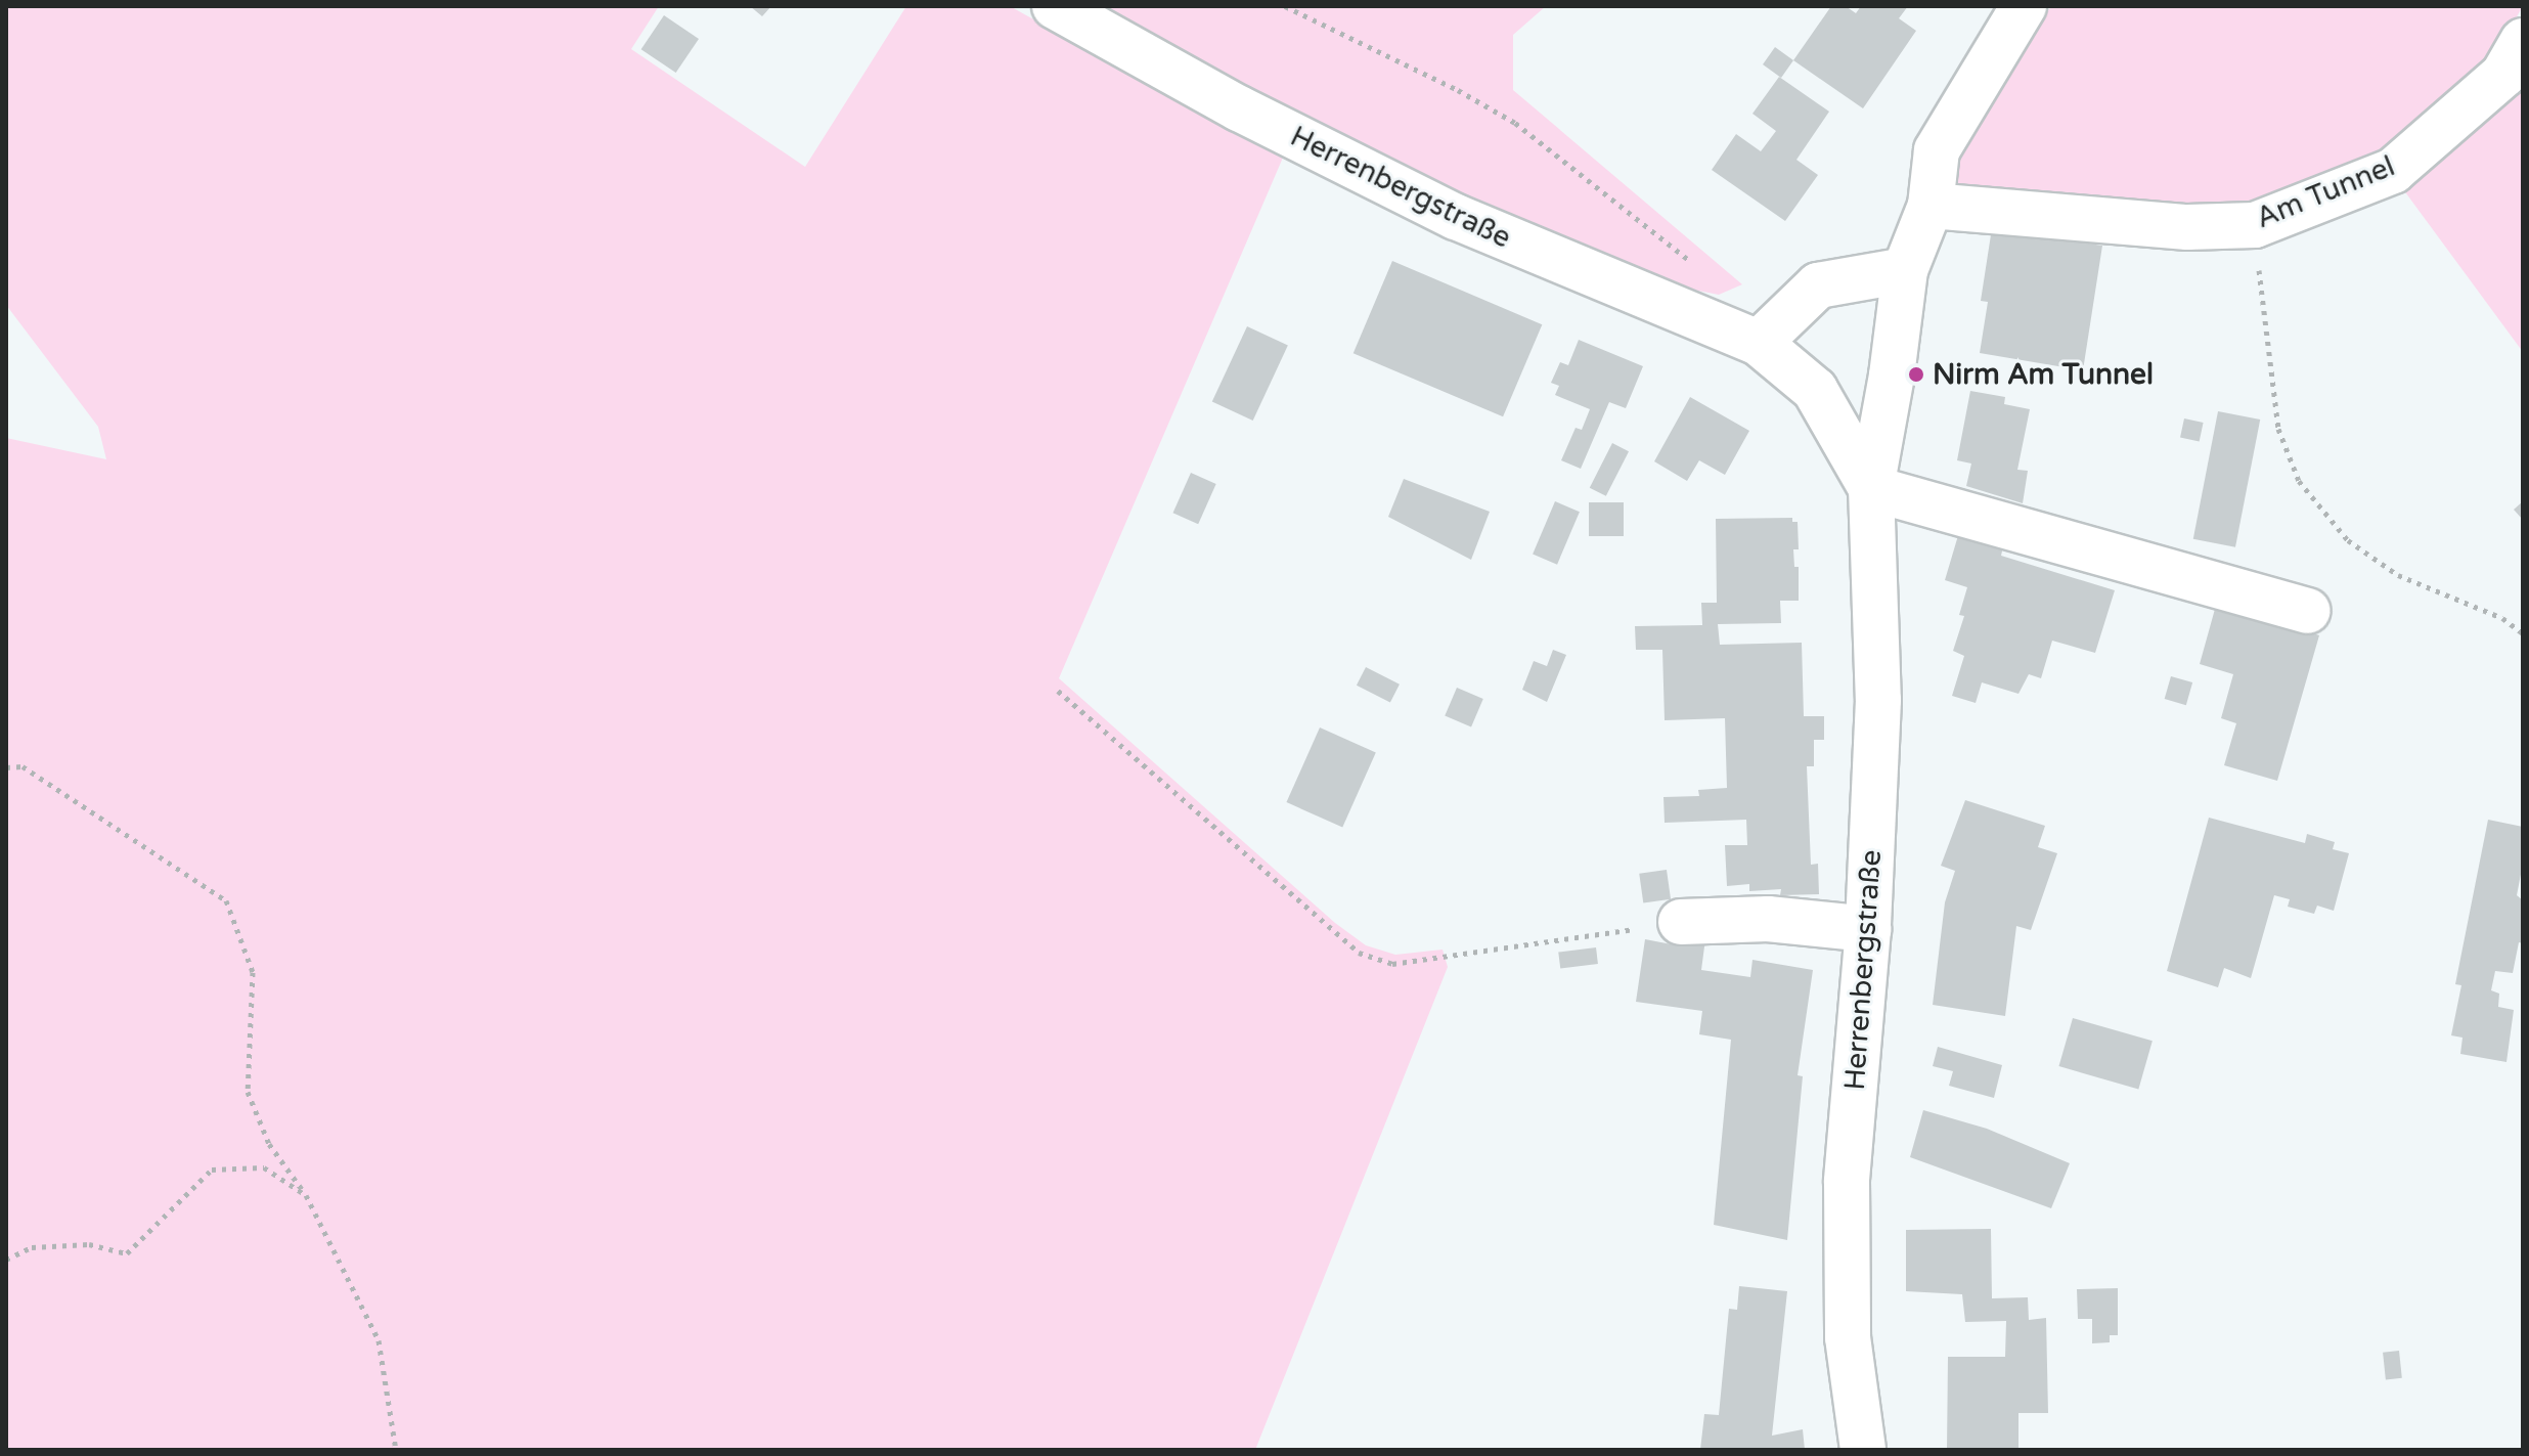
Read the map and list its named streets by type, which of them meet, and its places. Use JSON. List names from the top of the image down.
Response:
{
  "streets": {
    "street": ["Herrenbergstraße", "Am Tunnel"]
  },
  "places": ["Nirm Am Tunnel"]
}
